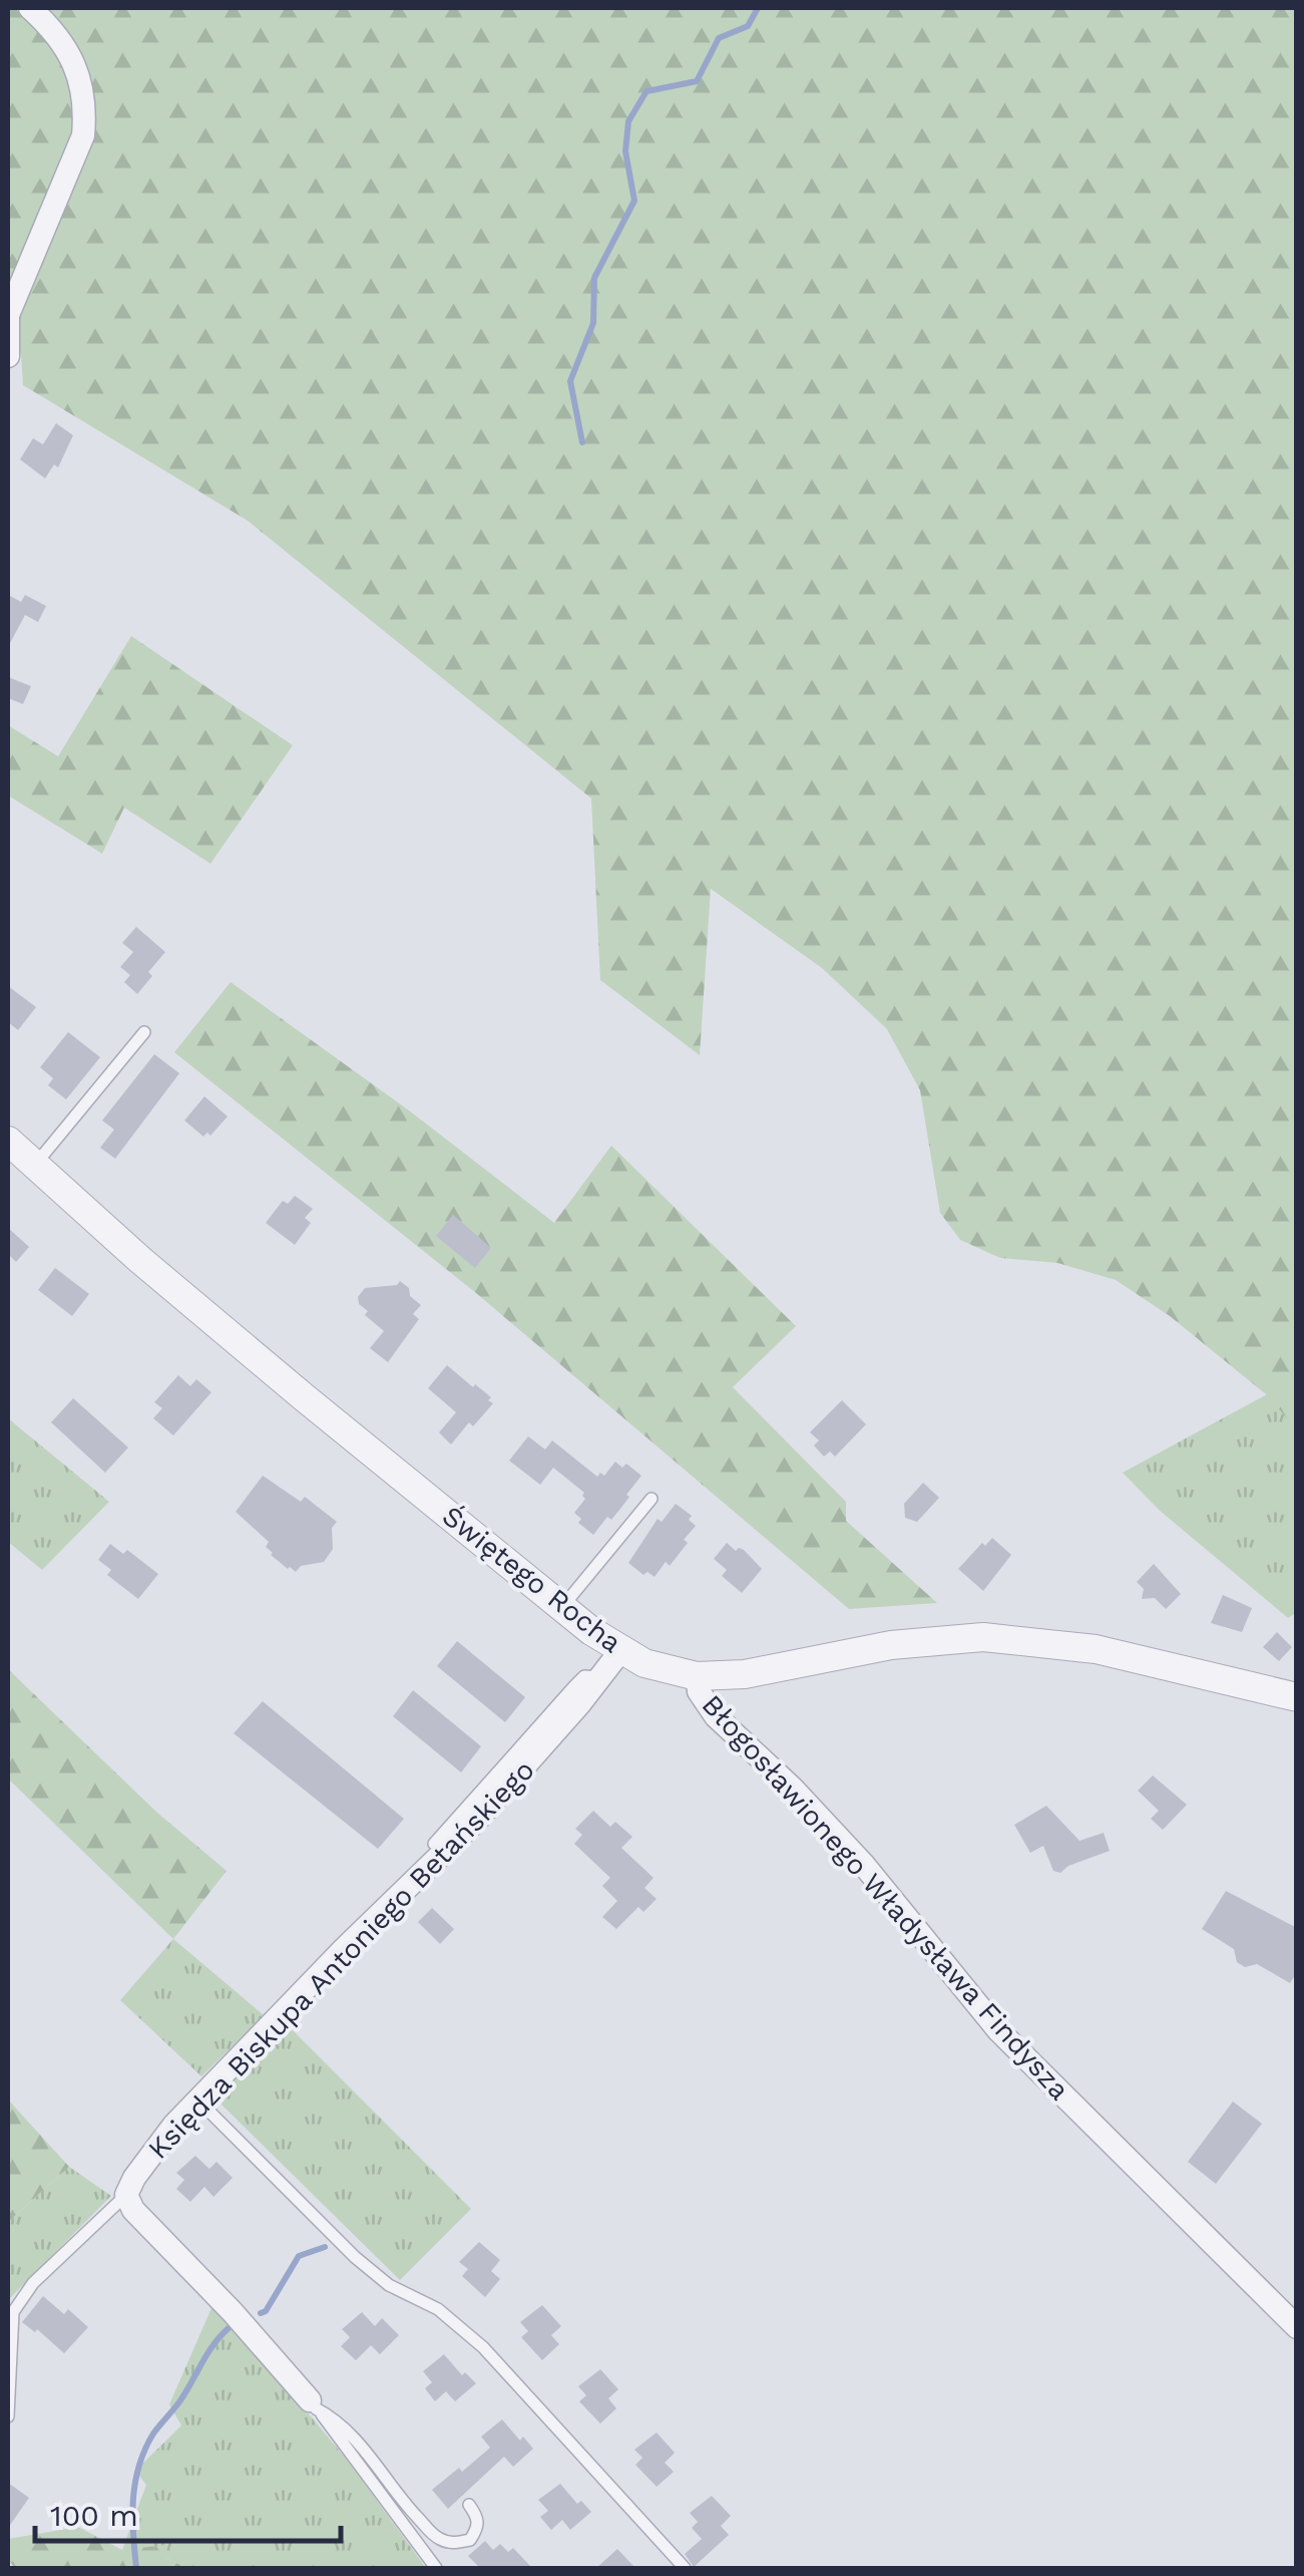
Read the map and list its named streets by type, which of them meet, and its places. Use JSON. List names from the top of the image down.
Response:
{
  "streets": {
    "street": ["Świętego Rocha", "Błogosławionego Władysława Findysza", "Księdza Biskupa Antoniego Betańskiego"]
  },
  "crossings": [
    ["Świętego Rocha", "Błogosławionego Władysława Findysza"],
    ["Świętego Rocha", "Księdza Biskupa Antoniego Betańskiego"]
  ],
  "scale_bar": "100 m"
}
